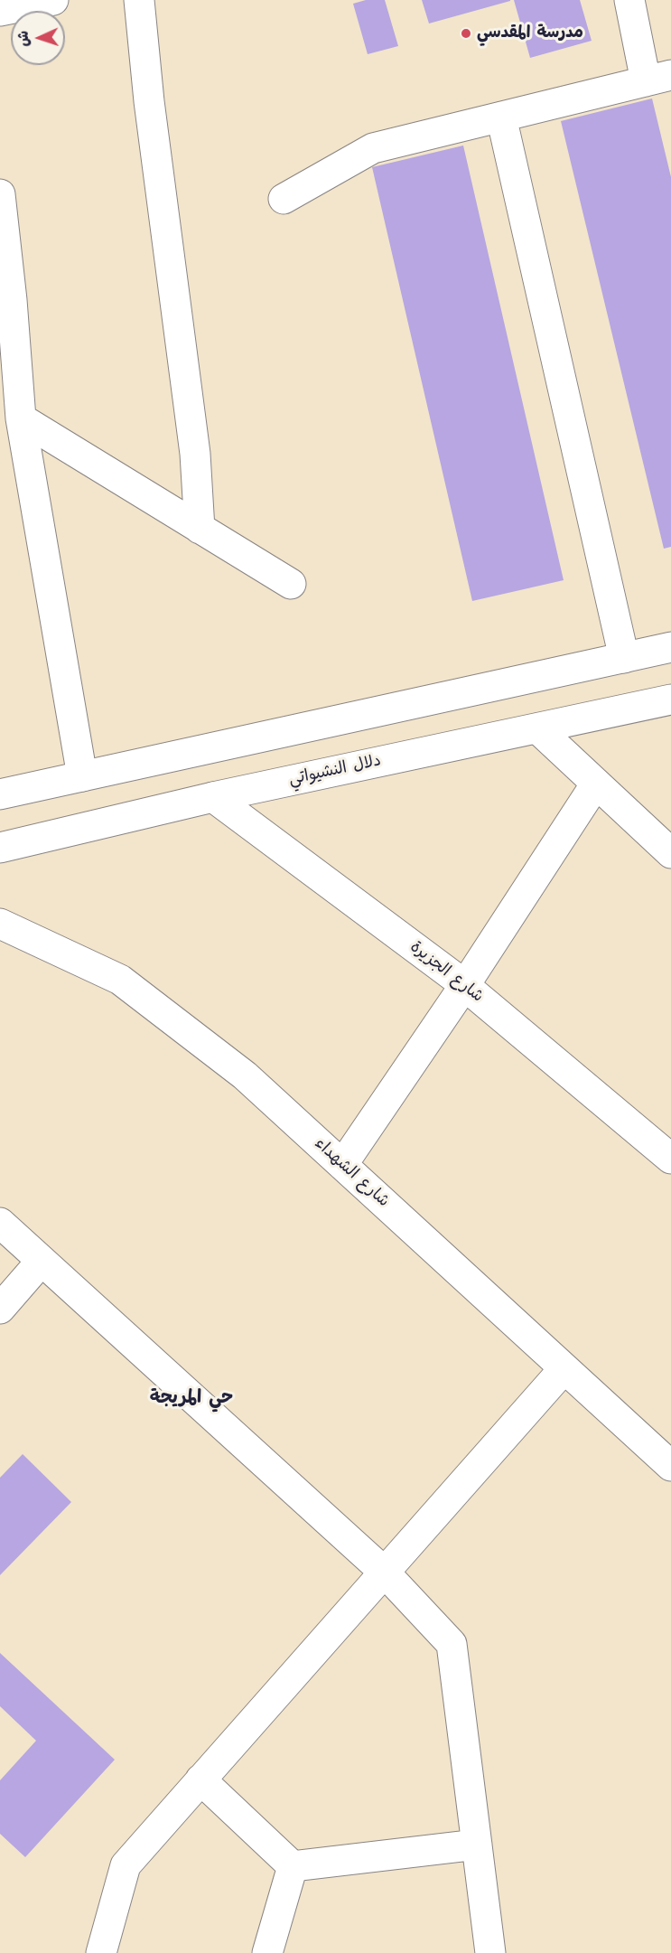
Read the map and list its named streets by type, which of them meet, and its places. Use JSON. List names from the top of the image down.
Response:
{
  "streets": {
    "street": ["دلال النشيواتي", "شارع الجزيرة", "شارع الشهداء"]
  },
  "crossings": [
    ["دلال النشيواتي", "شارع الجزيرة"]
  ],
  "districts": ["حي المريجة"],
  "places": ["مدرسة المقدسي"],
  "north": "left"
}
